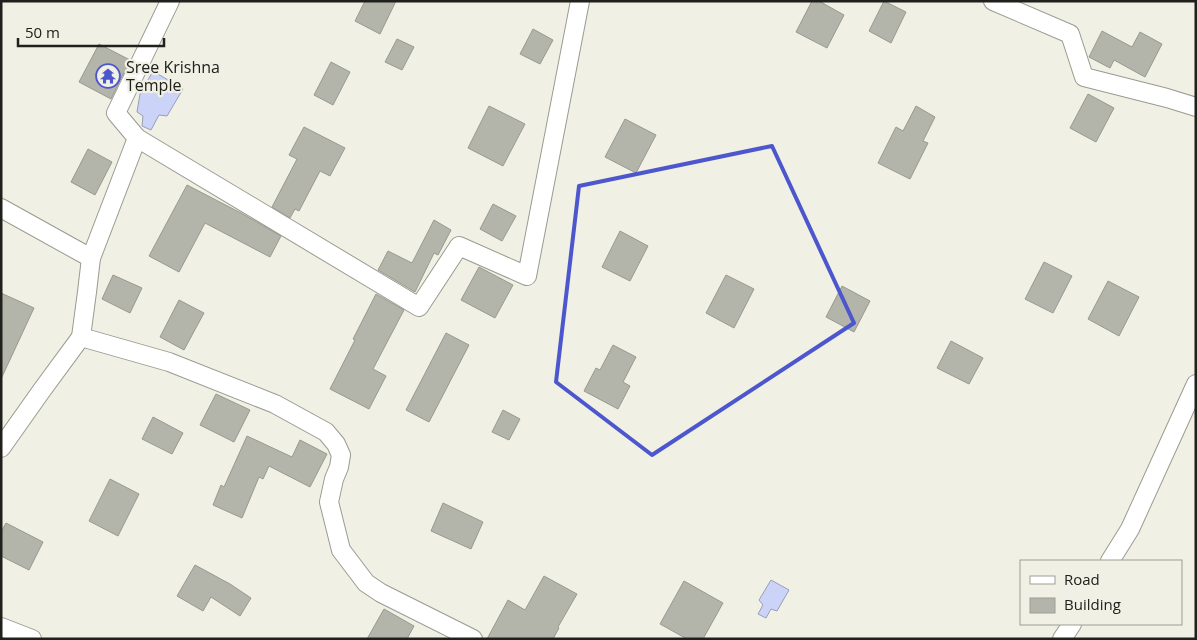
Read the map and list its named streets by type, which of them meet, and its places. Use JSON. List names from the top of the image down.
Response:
{
  "places": {
    "temple": ["Sree Krishna Temple"]
  },
  "legend": ["Road", "Building"],
  "scale_bar": "50 m"
}
